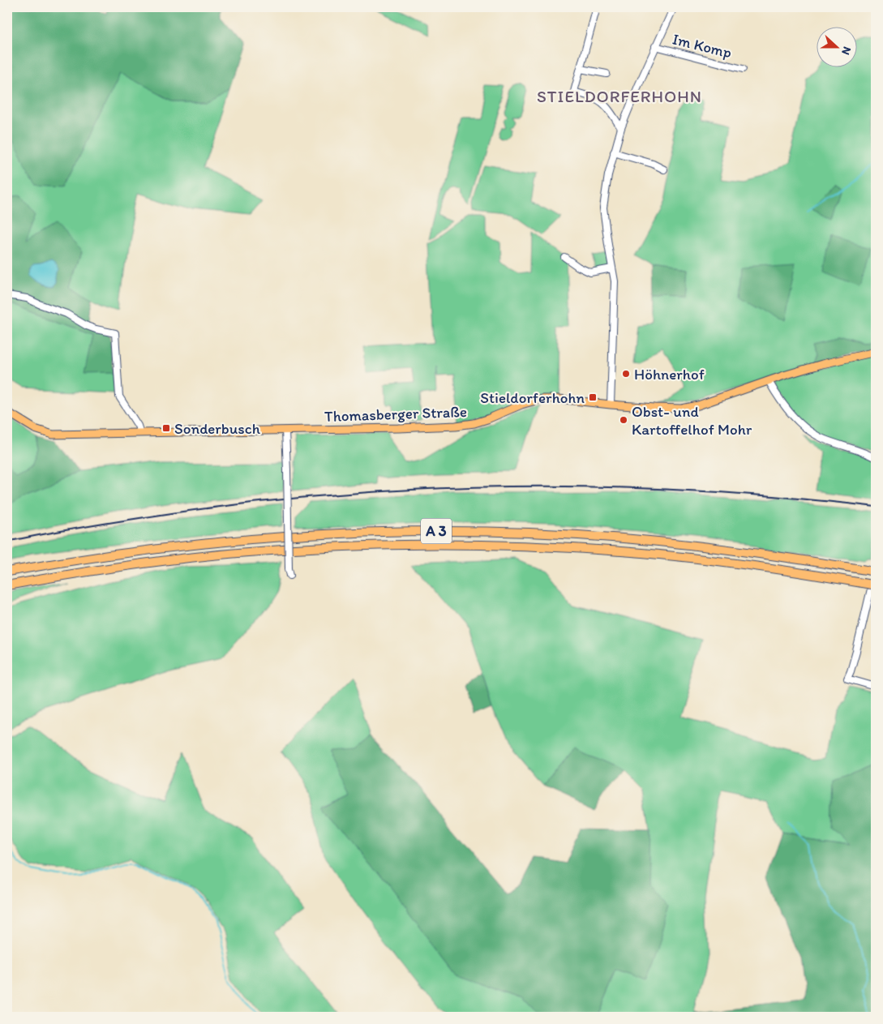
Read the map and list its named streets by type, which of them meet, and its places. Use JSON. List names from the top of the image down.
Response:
{
  "streets": {
    "highway": ["A 3"],
    "main road": ["Thomasberger Straße"],
    "street": ["Im Komp"]
  },
  "districts": ["STIELDORFERHOHN"],
  "places": {
    "other": ["Höhnerhof", "Obst- und Kartoffelhof Mohr"],
    "transit": ["Stieldorferhohn", "Sonderbusch"]
  },
  "north": "right"
}
